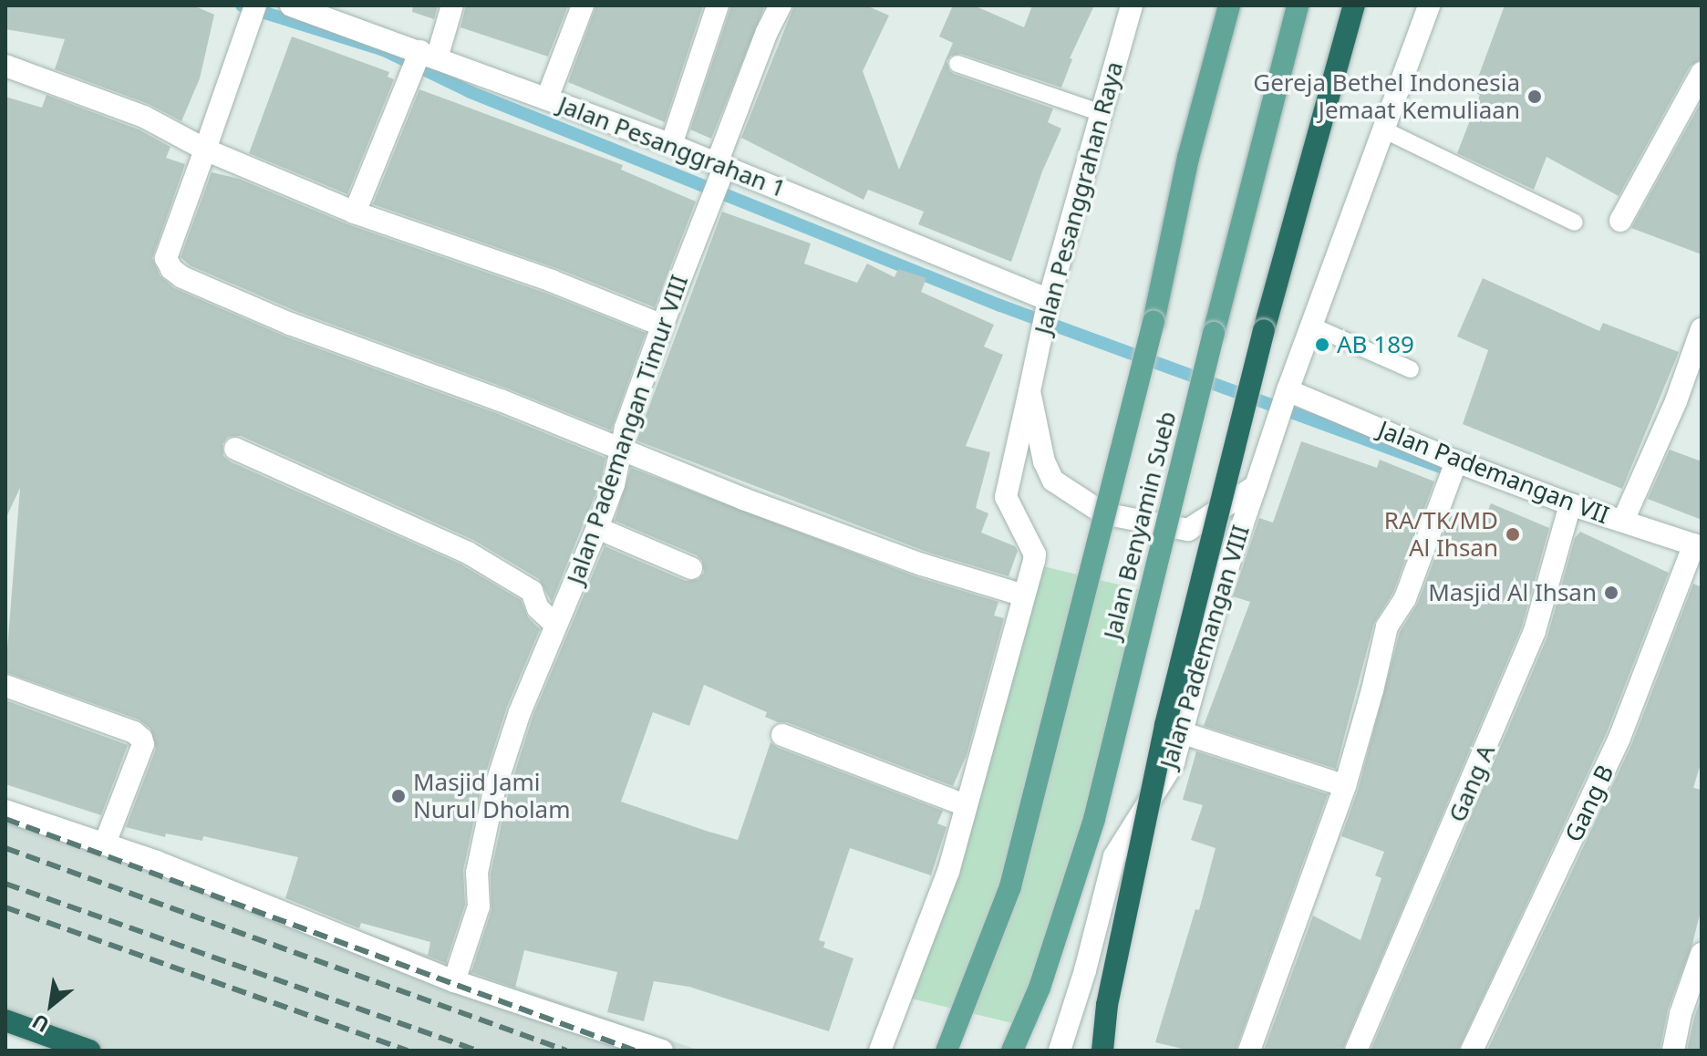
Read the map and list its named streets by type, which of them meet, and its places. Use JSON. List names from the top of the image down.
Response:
{
  "streets": {
    "main road": ["Jalan Benyamin Sueb"],
    "street": [
      "Jalan Pesanggrahan 1",
      "Jalan Pesanggrahan Raya",
      "Jalan Pademangan Timur VIII",
      "Jalan Pademangan VII",
      "Jalan Pademangan VIII",
      "Gang A",
      "Gang B"
    ]
  },
  "crossings": [
    ["Jalan Pesanggrahan 1", "Jalan Pesanggrahan Raya"],
    ["Jalan Pesanggrahan 1", "Jalan Pademangan Timur VIII"],
    ["Jalan Pesanggrahan Raya", "Jalan Pademangan VIII"],
    ["Jalan Pademangan VII", "Jalan Pademangan VIII"],
    ["Jalan Pademangan VII", "Gang A"],
    ["Jalan Pademangan VII", "Gang B"]
  ],
  "places": [
    "Gereja Bethel Indonesia Jemaat Kemuliaan",
    "AB 189",
    "RA/TK/MD Al Ihsan",
    "Masjid Al Ihsan",
    "Masjid Jami Nurul Dholam"
  ],
  "north": "bottom left"
}
